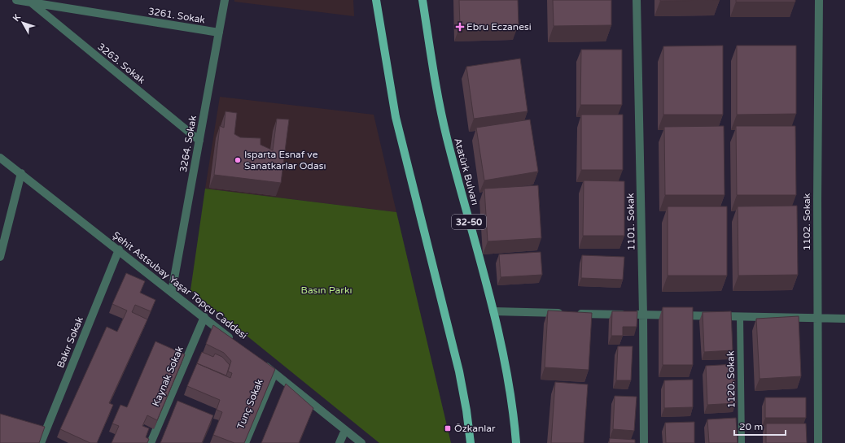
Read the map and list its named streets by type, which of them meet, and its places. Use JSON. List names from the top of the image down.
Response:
{
  "streets": {
    "main road": ["Atatürk Bulvarı", "32-50"],
    "street": [
      "3261. Sokak",
      "3263. Sokak",
      "3264. Sokak",
      "1101. Sokak",
      "1102. Sokak",
      "Şehit Astsubay Yaşar Topçu Caddesi",
      "Bakır Sokak",
      "Kaynak Sokak",
      "Tunç Sokak"
    ],
    "lane": ["1120. Sokak"]
  },
  "crossings": [
    ["3261. Sokak", "3263. Sokak"],
    ["3261. Sokak", "3264. Sokak"],
    ["3263. Sokak", "3264. Sokak"],
    ["3264. Sokak", "Şehit Astsubay Yaşar Topçu Caddesi"],
    ["Şehit Astsubay Yaşar Topçu Caddesi", "Bakır Sokak"],
    ["Şehit Astsubay Yaşar Topçu Caddesi", "Kaynak Sokak"]
  ],
  "parks": ["Basın Parkı"],
  "places": {
    "health": ["Ebru Eczanesi"],
    "other": ["Isparta Esnaf ve Sanatkarlar Odası"],
    "transit": ["Özkanlar"]
  },
  "scale_bar": "20 m",
  "north": "top left"
}
